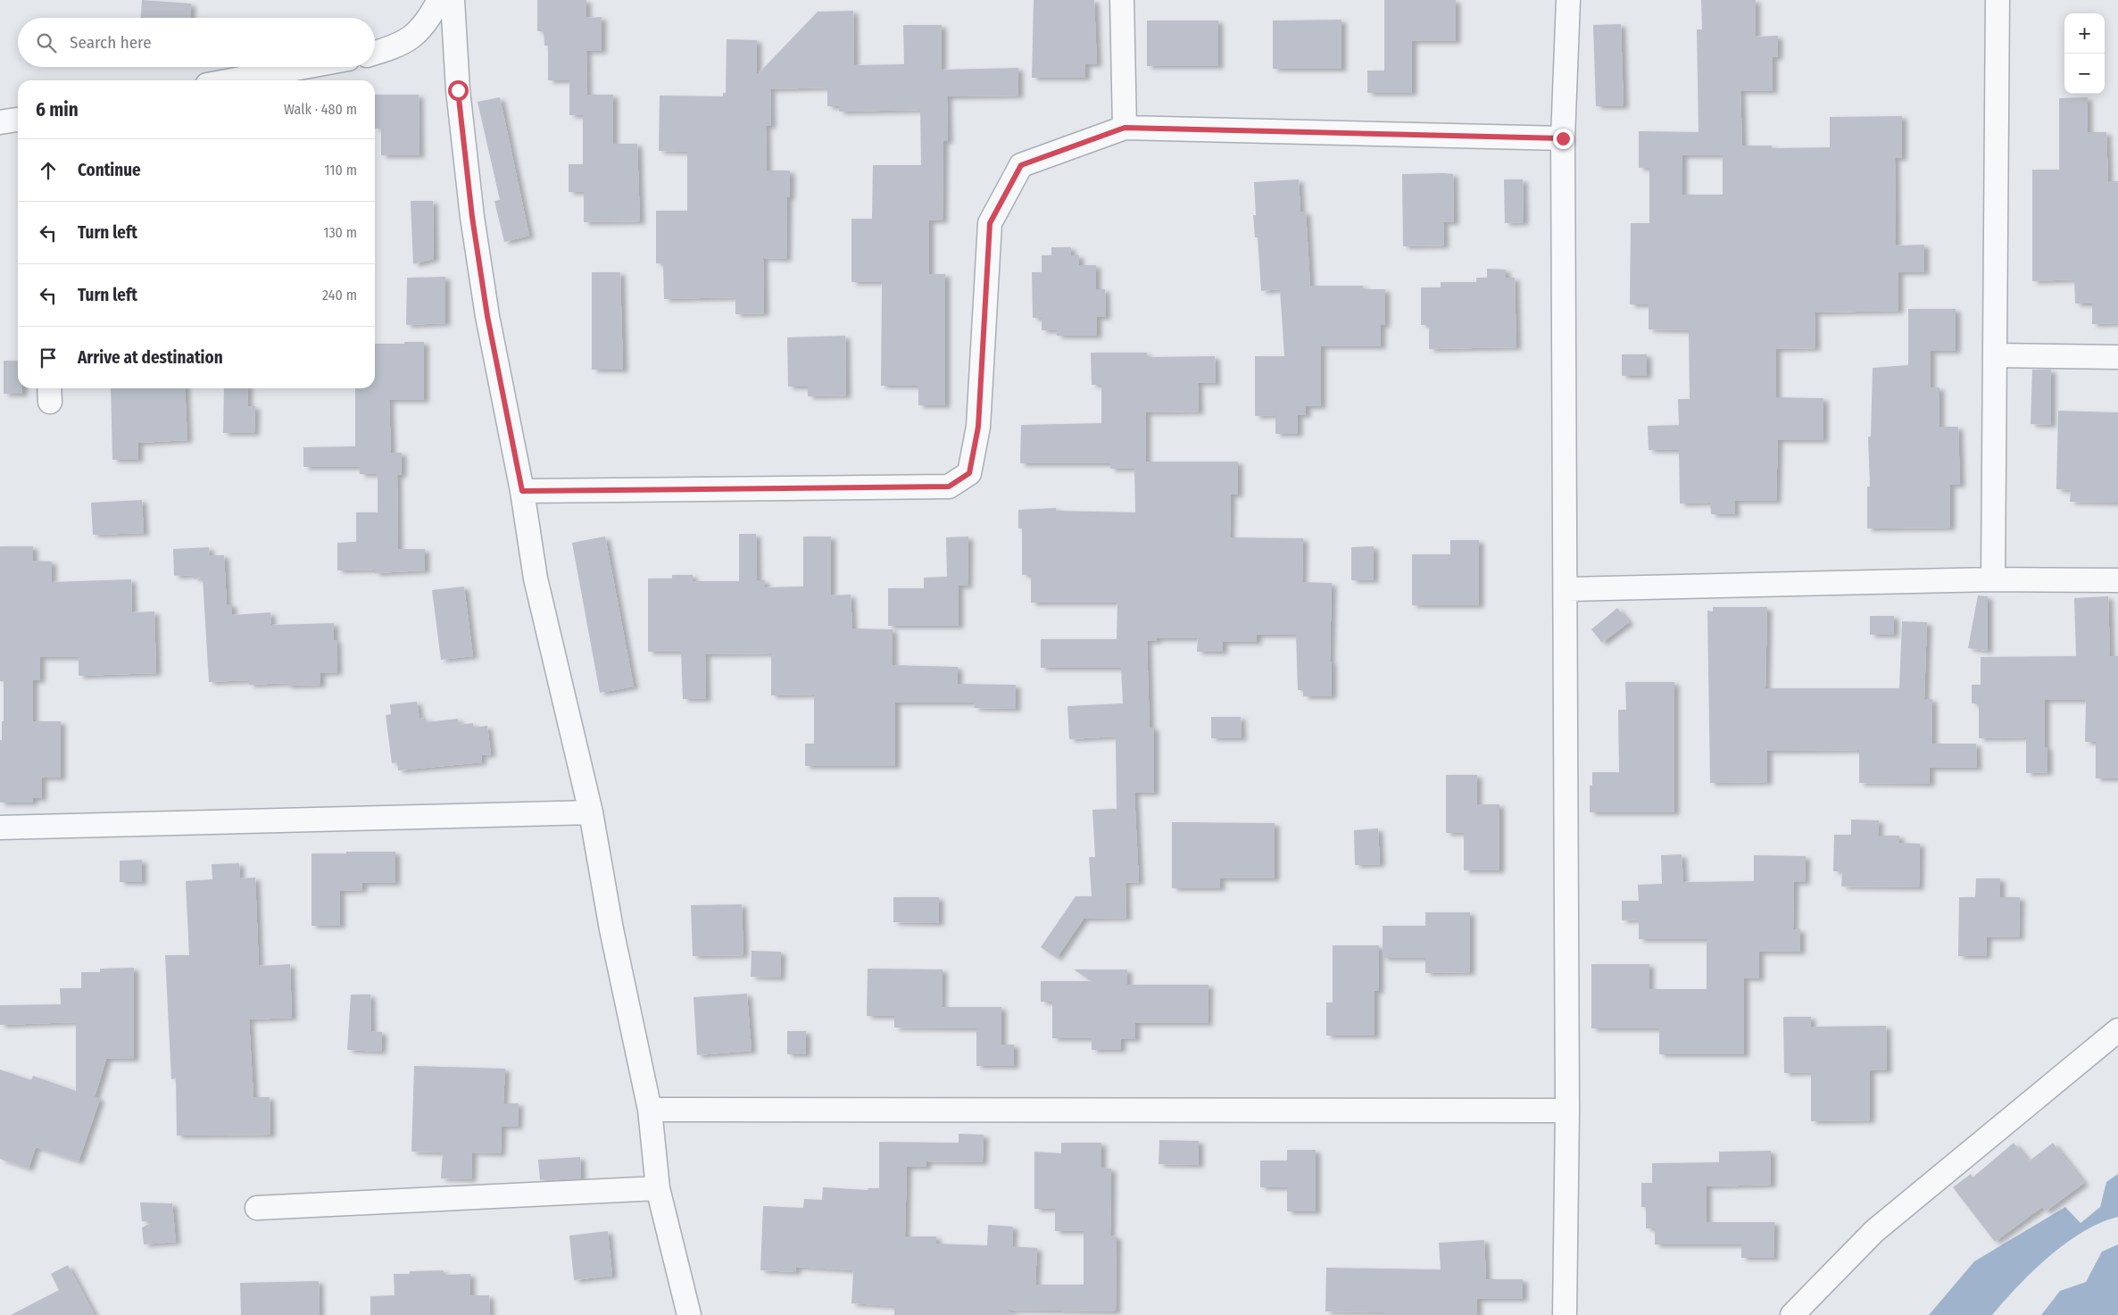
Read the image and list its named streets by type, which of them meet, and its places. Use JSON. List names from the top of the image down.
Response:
{
  "page": {
    "map_buttons": ["+", "−"],
    "search": "Search here",
    "heading": ["6 min", "Walk · 480 m"],
    "list": [
      ["Continue", "110 m"],
      ["Turn left", "130 m"],
      ["Turn left", "240 m"],
      "Arrive at destination"
    ]
  }
}
